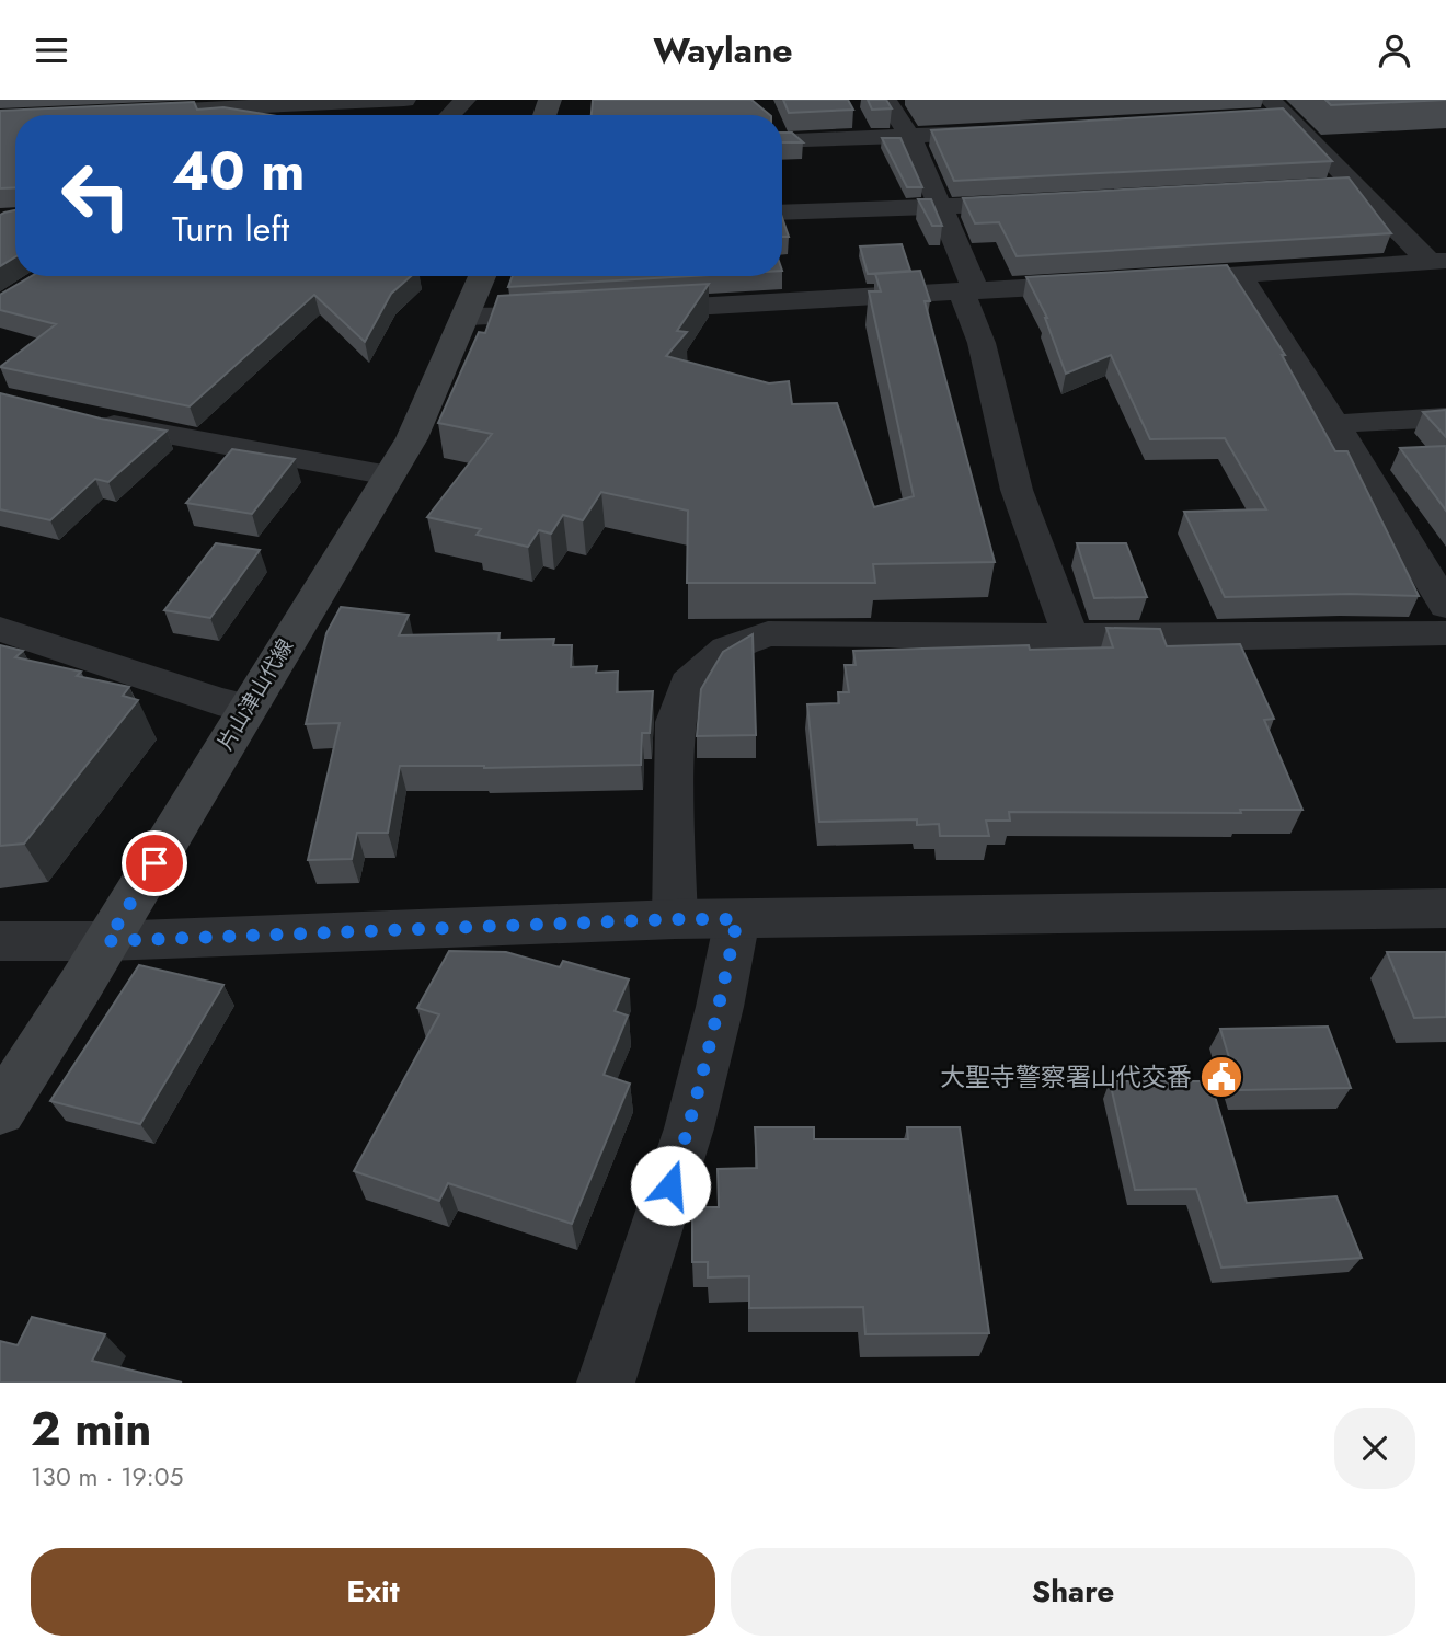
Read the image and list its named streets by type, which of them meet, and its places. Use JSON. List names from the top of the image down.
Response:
{
  "streets": {
    "main road": ["片山津山代線"]
  },
  "places": {
    "public building": ["大聖寺警察署山代交番"]
  },
  "page": {
    "header": "Waylane",
    "turn": ["40 m", "Turn left"],
    "heading": ["2 min", "130 m · 19:05"],
    "buttons": ["Exit", "Share"]
  }
}
